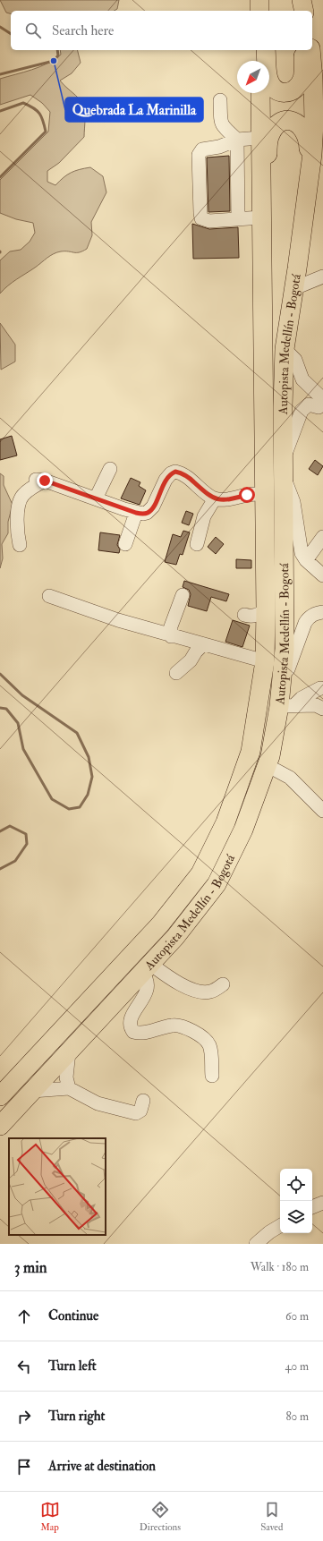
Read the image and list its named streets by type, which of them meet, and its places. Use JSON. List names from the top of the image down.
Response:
{
  "streets": {
    "highway": ["Autopista Medellín - Bogotá"]
  },
  "places": ["Quebrada La Marinilla"],
  "north": "bottom left",
  "page": {
    "search": "Search here",
    "heading": ["3 min", "Walk · 180 m"],
    "list": [
      ["Continue", "60 m"],
      ["Turn left", "40 m"],
      ["Turn right", "80 m"],
      "Arrive at destination"
    ],
    "nav": ["Map", "Directions", "Saved"]
  }
}
